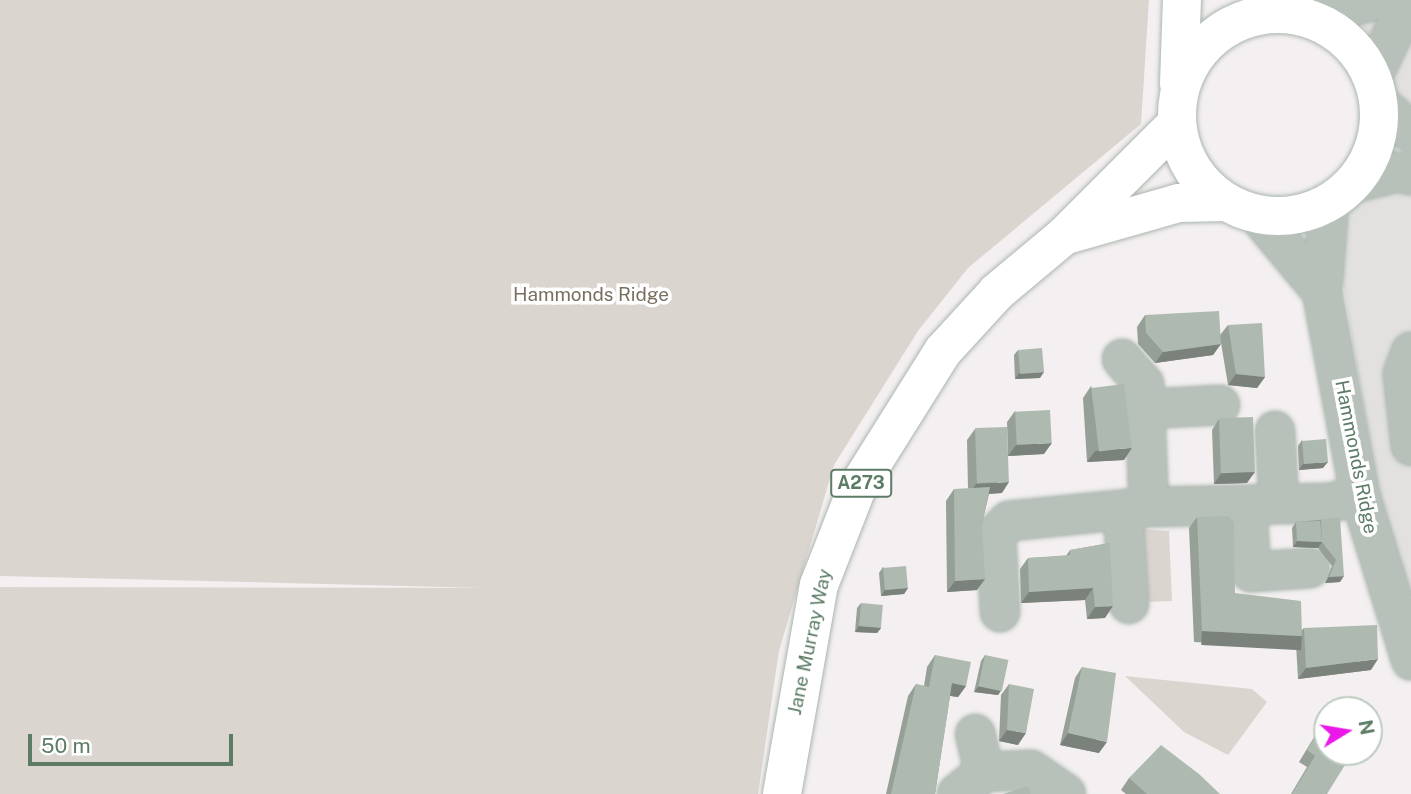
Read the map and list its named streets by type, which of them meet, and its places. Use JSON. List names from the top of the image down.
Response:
{
  "streets": {
    "main road": ["A273", "Jane Murray Way"],
    "street": ["Hammonds Ridge"]
  },
  "crossings": [
    ["Hammonds Ridge", "Jane Murray Way"]
  ],
  "parks": ["Hammonds Ridge"],
  "scale_bar": "50 m",
  "north": "right"
}
